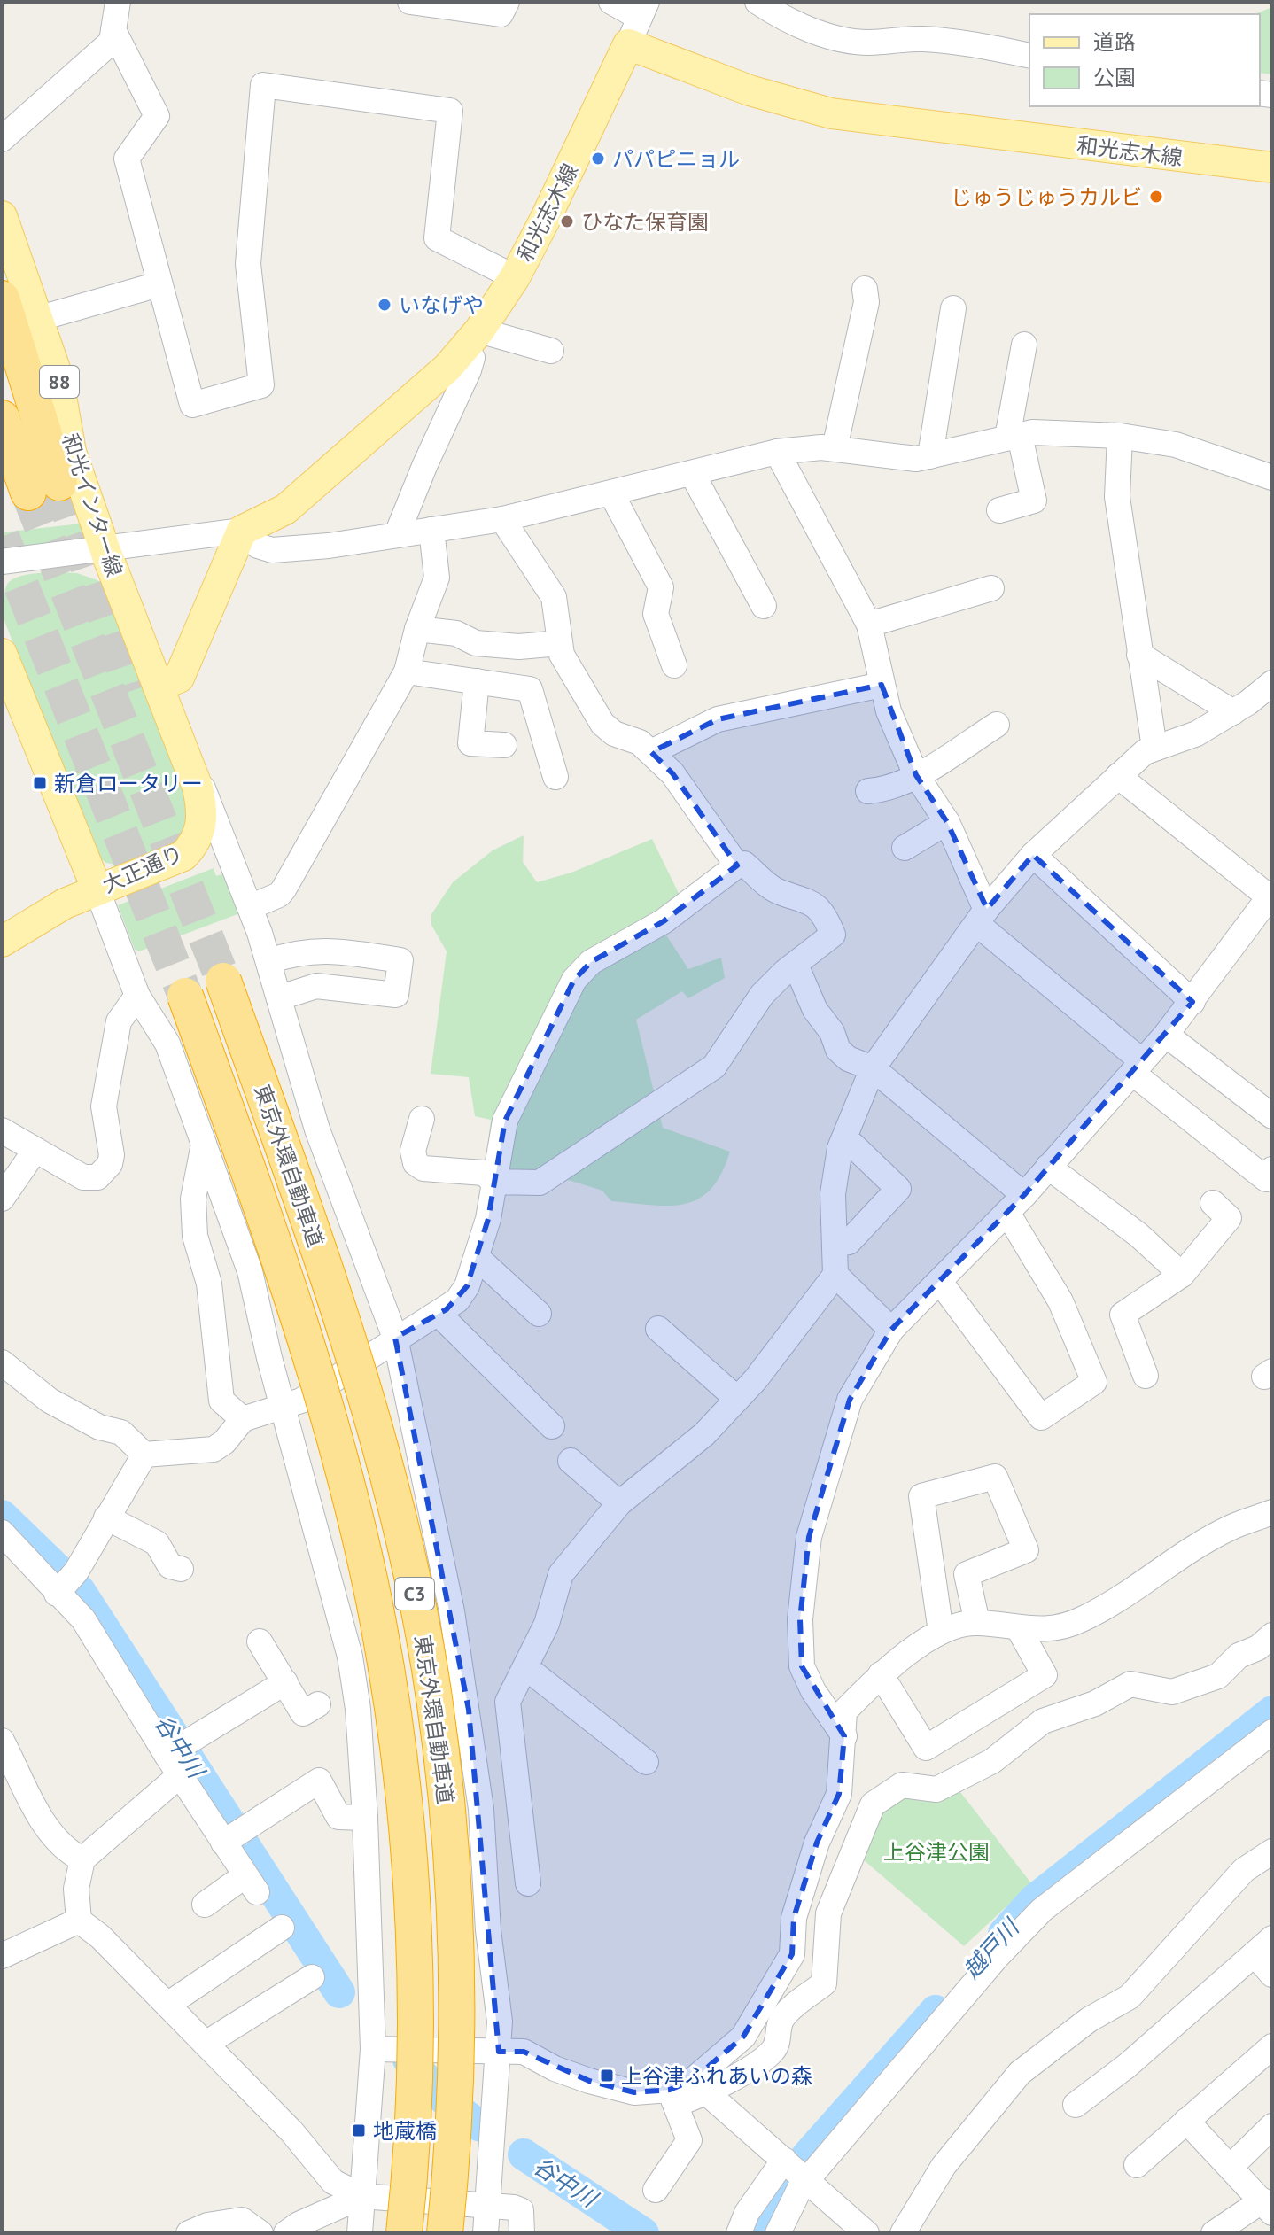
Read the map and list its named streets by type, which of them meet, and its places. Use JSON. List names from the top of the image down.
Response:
{
  "streets": {
    "highway": ["東京外環自動車道", "C3"],
    "main road": [
      "和光志木線",
      "88",
      "和光インター線",
      "大正通り"
    ]
  },
  "crossings": [
    ["和光インター線", "大正通り"]
  ],
  "water": ["谷中川", "越戸川"],
  "parks": ["上谷津公園"],
  "places": {
    "other": [
      "パパピニョル",
      "じゅうじゅうカルビ",
      "ひなた保育園",
      "いなげや"
    ],
    "transit": ["新倉ロータリー", "上谷津ふれあいの森", "地蔵橋"]
  },
  "legend": ["道路", "公園"]
}
